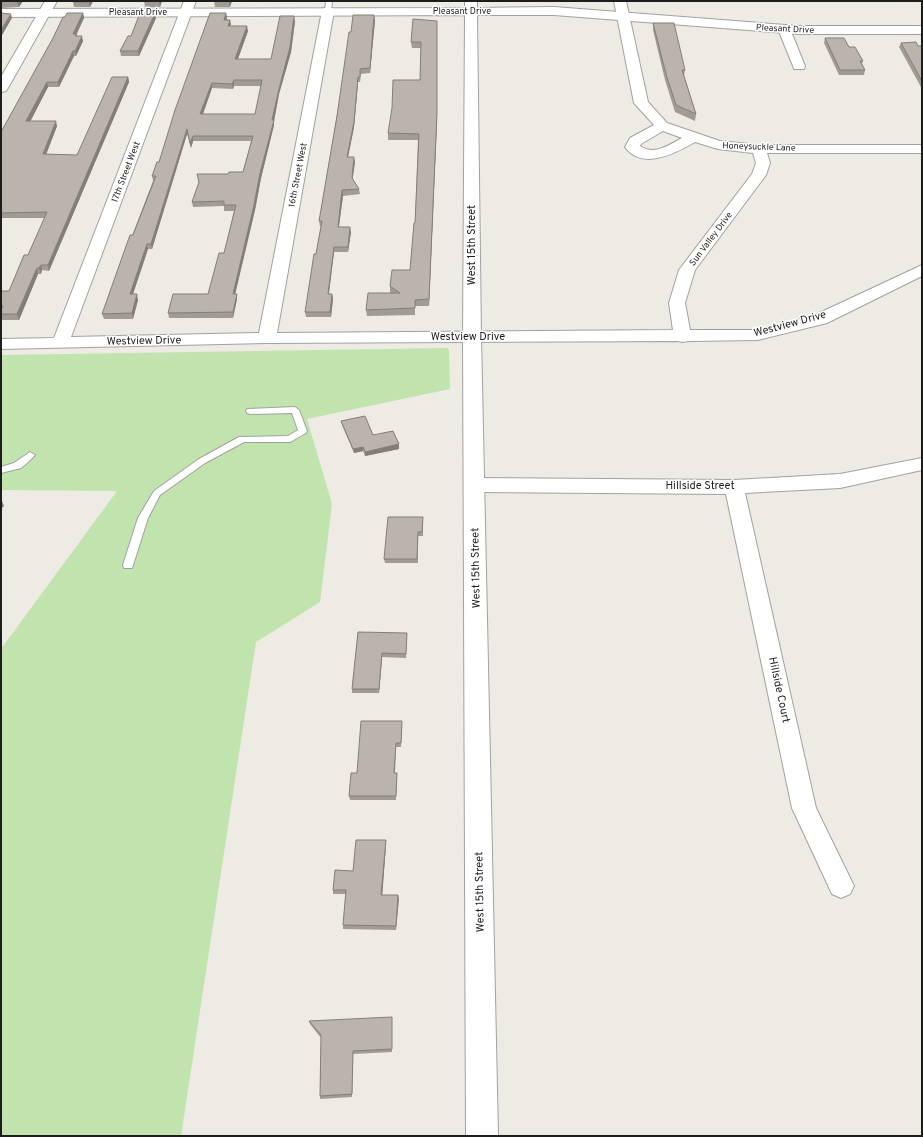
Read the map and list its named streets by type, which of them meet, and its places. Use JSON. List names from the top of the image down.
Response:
{
  "streets": {
    "street": [
      "Pleasant Drive",
      "Honeysuckle Lane",
      "17th Street West",
      "16th Street West",
      "Sun Valley Drive",
      "West 15th Street",
      "Westview Drive",
      "Hillside Street",
      "Hillside Court"
    ]
  },
  "crossings": [
    ["Pleasant Drive", "Honeysuckle Lane"],
    ["Pleasant Drive", "17th Street West"],
    ["Pleasant Drive", "16th Street West"],
    ["Pleasant Drive", "West 15th Street"],
    ["Honeysuckle Lane", "Sun Valley Drive"],
    ["17th Street West", "Westview Drive"],
    ["16th Street West", "Westview Drive"],
    ["Sun Valley Drive", "Westview Drive"],
    ["West 15th Street", "Westview Drive"],
    ["West 15th Street", "Hillside Street"],
    ["Hillside Street", "Hillside Court"]
  ]
}
